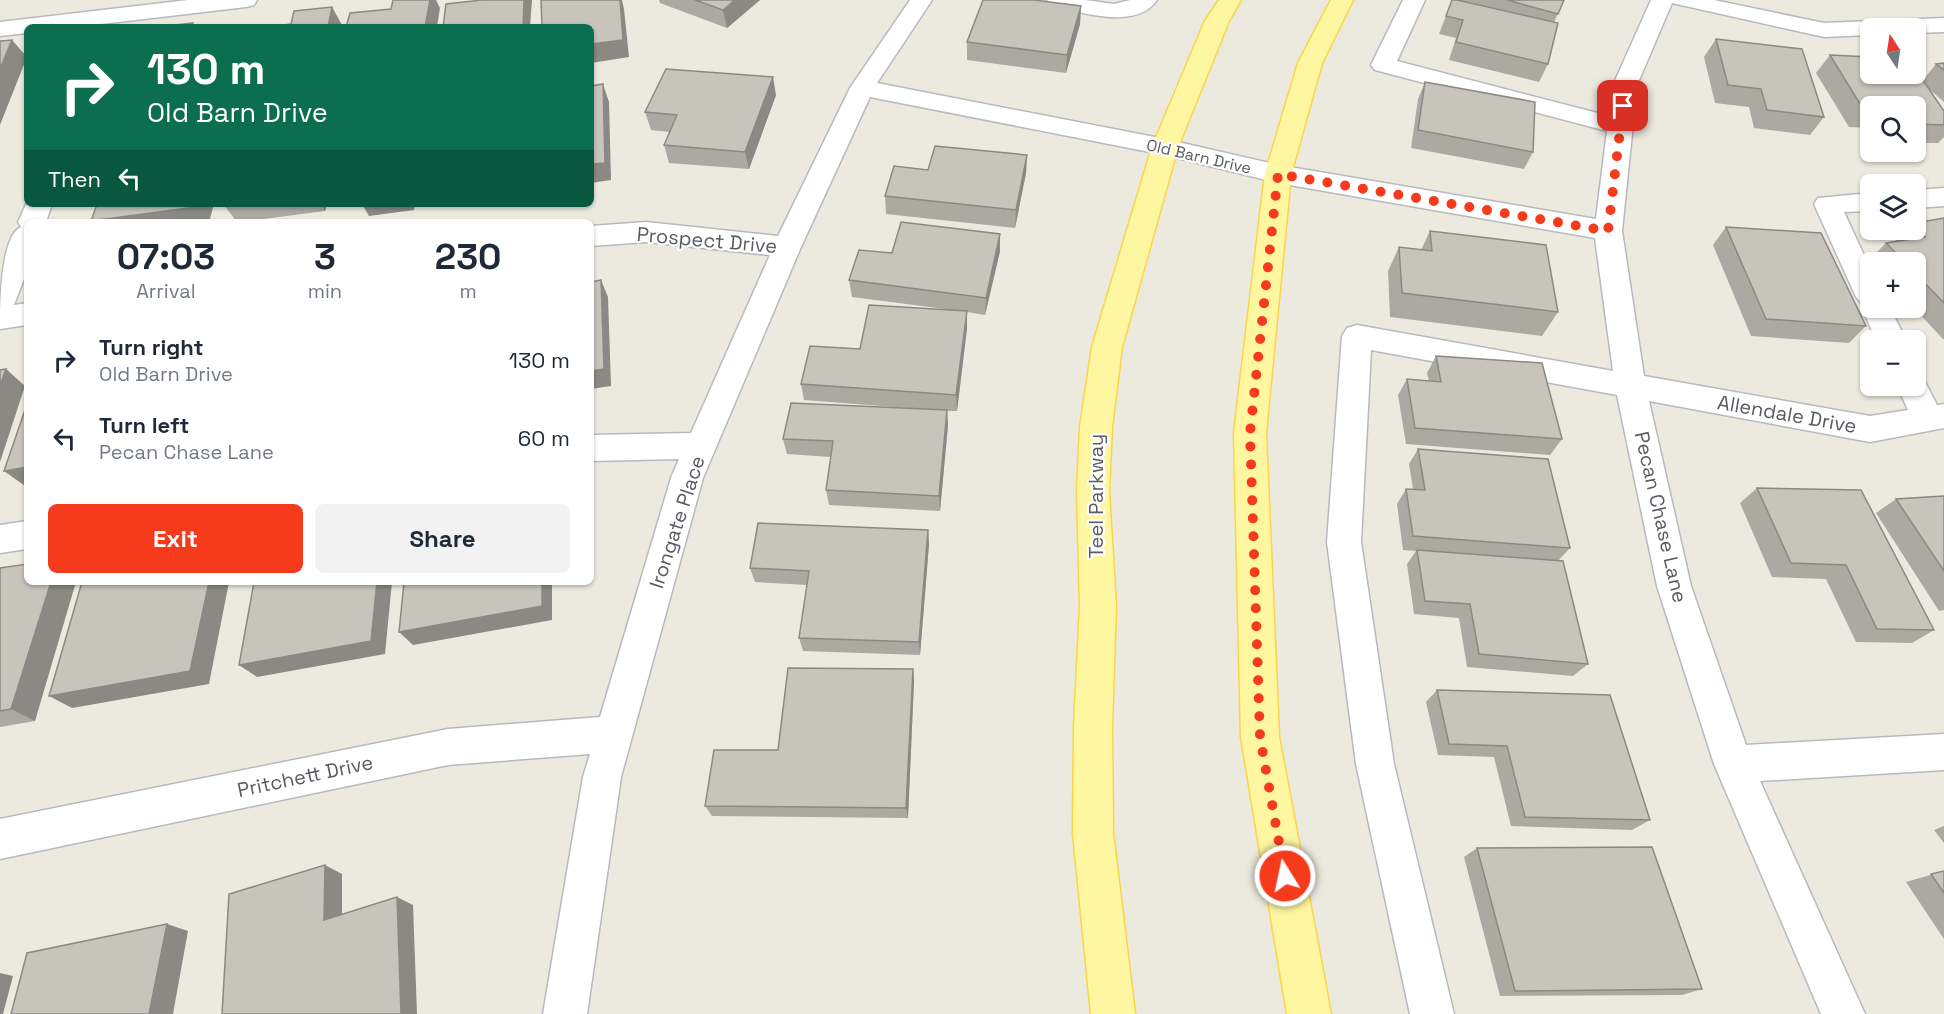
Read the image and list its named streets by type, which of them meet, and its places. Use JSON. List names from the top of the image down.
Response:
{
  "streets": {
    "main road": ["Teel Parkway"],
    "street": [
      "Old Barn Drive",
      "Prospect Drive",
      "Allendale Drive",
      "Pecan Chase Lane",
      "Irongate Place",
      "Pritchett Drive"
    ]
  },
  "crossings": [
    ["Old Barn Drive", "Teel Parkway"],
    ["Old Barn Drive", "Pecan Chase Lane"],
    ["Old Barn Drive", "Irongate Place"],
    ["Prospect Drive", "Irongate Place"],
    ["Allendale Drive", "Pecan Chase Lane"],
    ["Irongate Place", "Pritchett Drive"]
  ],
  "north": "top",
  "page": {
    "map_buttons": ["+", "−"],
    "turn": ["130 m", "Old Barn Drive"],
    "then": "Then",
    "eta": [
      "07:03",
      "Arrival",
      "3",
      "min",
      "230",
      "m"
    ],
    "list": [
      {
        "name": "Turn right",
        "note": "Old Barn Drive",
        "value": "130 m"
      },
      {
        "name": "Turn left",
        "note": "Pecan Chase Lane",
        "value": "60 m"
      }
    ],
    "buttons": ["Exit", "Share"]
  }
}
